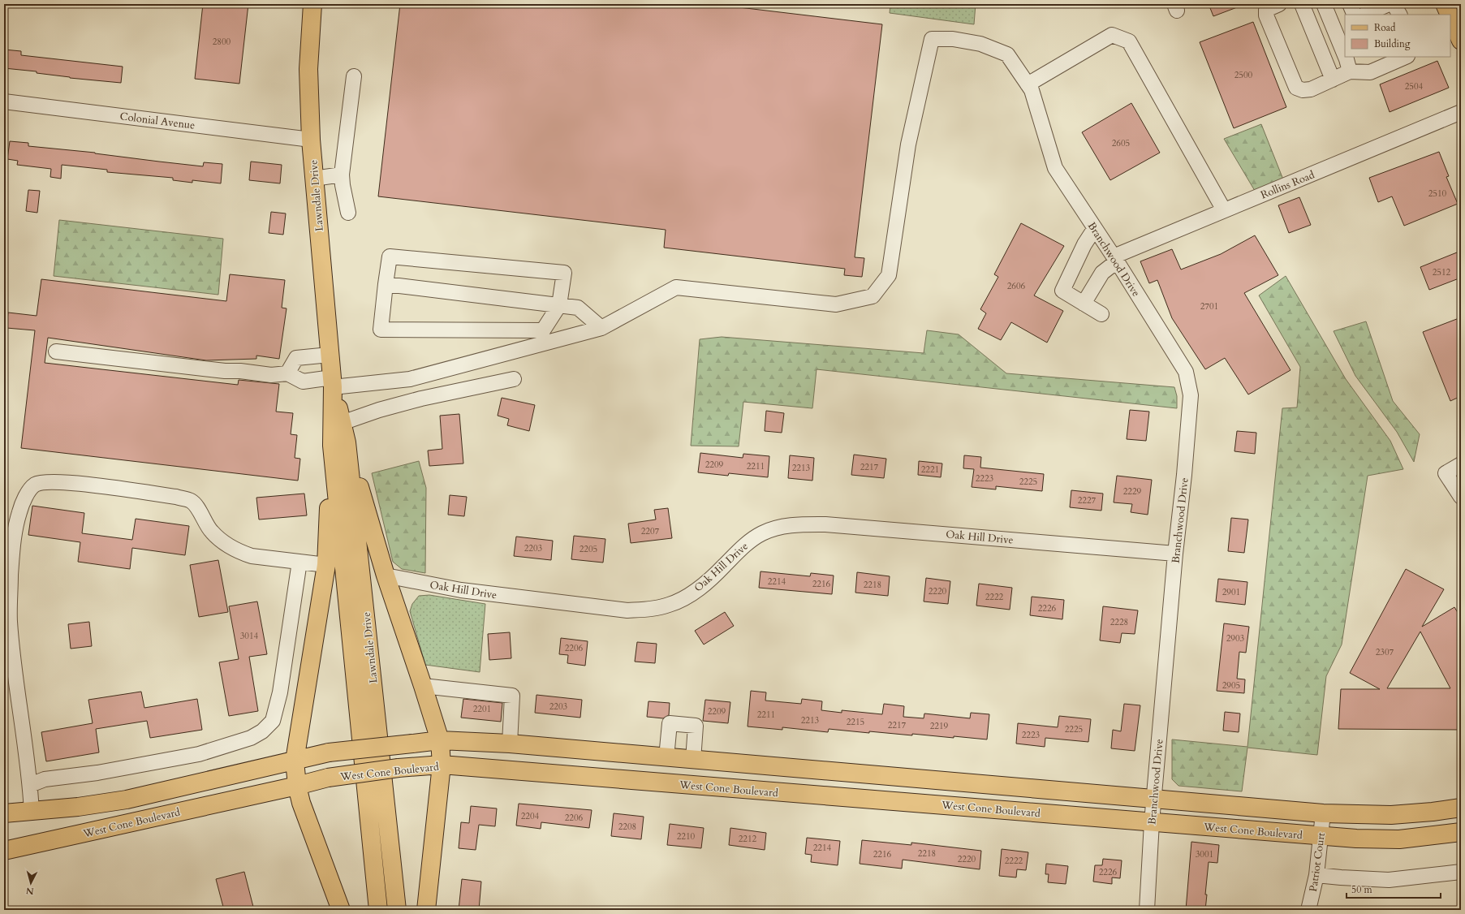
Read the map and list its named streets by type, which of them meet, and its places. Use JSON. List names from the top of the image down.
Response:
{
  "streets": {
    "main road": ["Lawndale Drive", "West Cone Boulevard"],
    "street": [
      "Colonial Avenue",
      "Rollins Road",
      "Branchwood Drive",
      "Oak Hill Drive",
      "Patriot Court"
    ]
  },
  "crossings": [
    ["Colonial Avenue", "Lawndale Drive"],
    ["Rollins Road", "Branchwood Drive"],
    ["Branchwood Drive", "Oak Hill Drive"],
    ["Branchwood Drive", "West Cone Boulevard"],
    ["West Cone Boulevard", "Patriot Court"]
  ],
  "house_numbers": [
    "2800",
    "2500",
    "2504",
    "2605",
    "2510",
    "2512",
    "2606",
    "2701",
    "2209",
    "2211",
    "2217",
    "2213",
    "2221",
    "2223",
    "2225",
    "2229",
    "2227",
    "2207",
    "2203",
    "2205",
    "2214",
    "2216",
    "2218",
    "2220",
    "2901",
    "2222",
    "2226",
    "2228",
    "3014",
    "2903",
    "2206",
    "2307",
    "2905",
    "2203",
    "2201",
    "2209",
    "2211",
    "2213",
    "2215",
    "2217",
    "2219",
    "2225",
    "2223",
    "2204",
    "2206",
    "2208",
    "2210",
    "2212",
    "2214",
    "2218",
    "2216",
    "3001",
    "2220",
    "2222",
    "2226"
  ],
  "legend": ["Road", "Building"],
  "scale_bar": "50 m",
  "north": "bottom"
}
